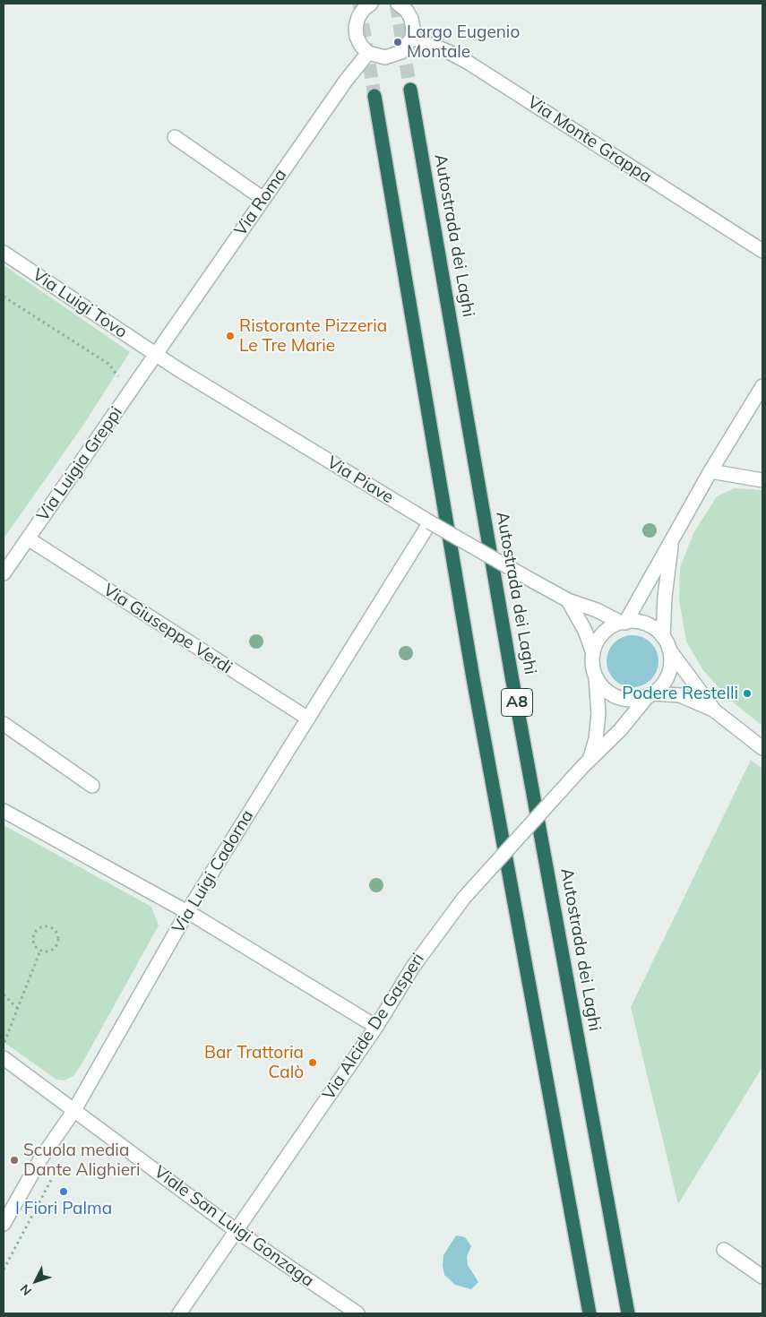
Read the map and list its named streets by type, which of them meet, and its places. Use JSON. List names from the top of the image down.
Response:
{
  "streets": {
    "highway": ["Autostrada dei Laghi", "A8"],
    "street": [
      "Via Monte Grappa",
      "Via Roma",
      "Via Luigi Tovo",
      "Via Luigia Greppi",
      "Via Piave",
      "Via Giuseppe Verdi",
      "Via Luigi Cadorna",
      "Via Alcide De Gasperi",
      "Viale San Luigi Gonzaga"
    ]
  },
  "crossings": [
    ["Via Roma", "Via Luigi Tovo"],
    ["Via Roma", "Via Luigia Greppi"],
    ["Via Roma", "Via Piave"],
    ["Via Luigi Tovo", "Via Luigia Greppi"],
    ["Via Luigi Tovo", "Via Piave"],
    ["Via Luigia Greppi", "Via Piave"],
    ["Via Luigia Greppi", "Via Giuseppe Verdi"],
    ["Via Piave", "Via Luigi Cadorna"],
    ["Via Piave", "Via Alcide De Gasperi"],
    ["Via Giuseppe Verdi", "Via Luigi Cadorna"],
    ["Via Luigi Cadorna", "Viale San Luigi Gonzaga"],
    ["Via Alcide De Gasperi", "Viale San Luigi Gonzaga"]
  ],
  "places": [
    "Largo Eugenio Montale",
    "Ristorante Pizzeria Le Tre Marie",
    "Podere Restelli",
    "Bar Trattoria Calò",
    "Scuola media Dante Alighieri",
    "I Fiori Palma"
  ],
  "north": "bottom left"
}
